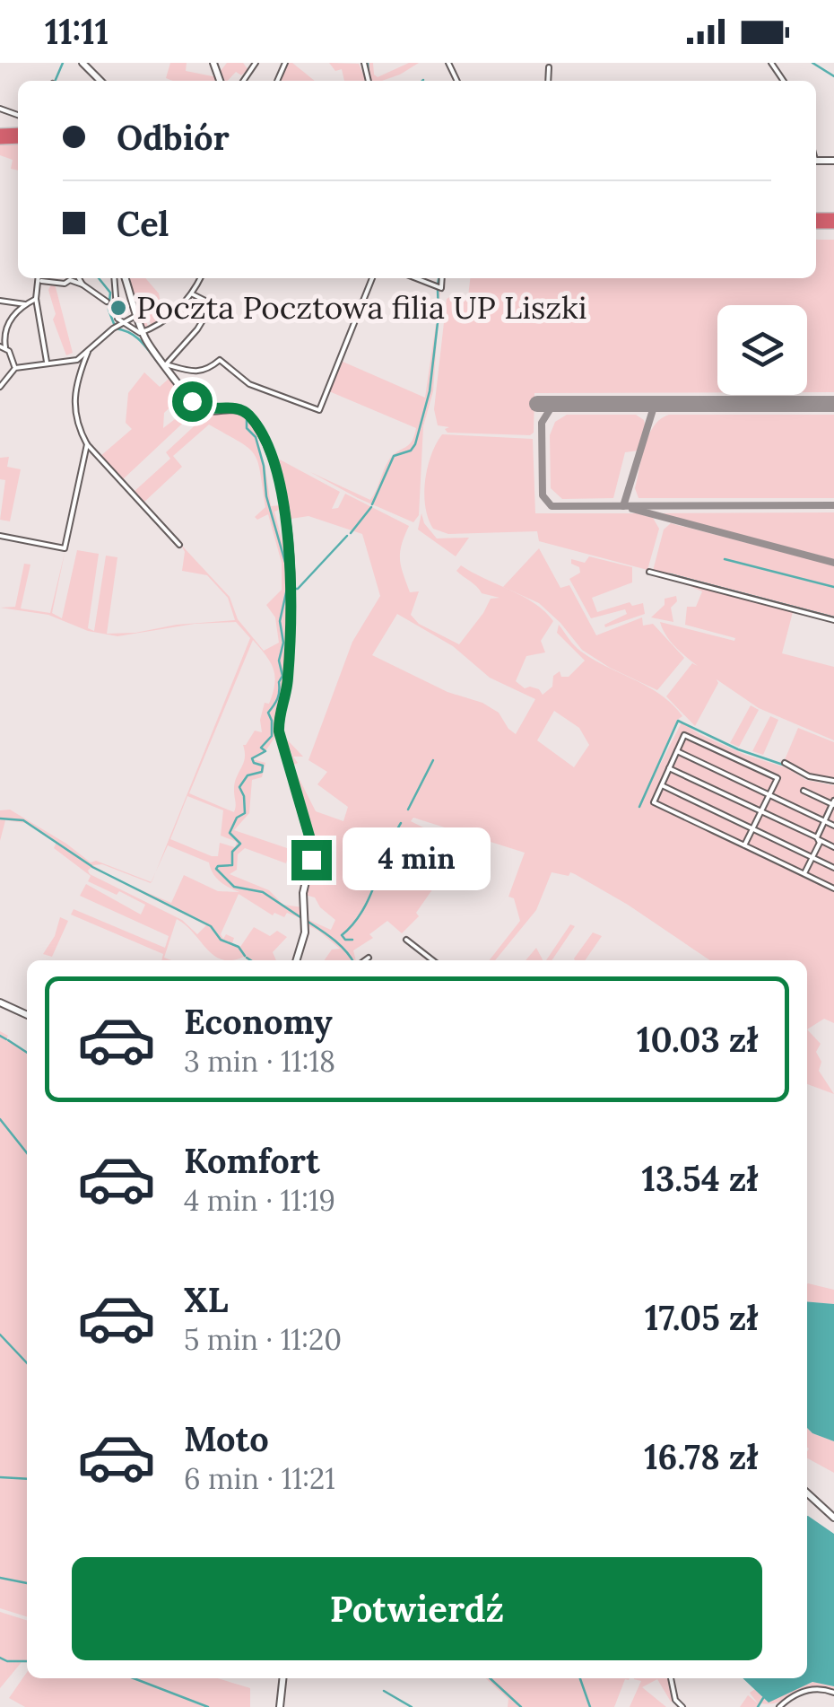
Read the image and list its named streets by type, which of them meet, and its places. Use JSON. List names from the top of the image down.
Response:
{
  "places": ["Poczta Pocztowa filia UP Liszki"],
  "page": {
    "status": "11:11",
    "banner": ["Odbiór", "Cel"],
    "bubble": "4 min",
    "list": [
      {
        "name": "Economy",
        "note": "3 min · 11:18",
        "value": "10.03 zł"
      },
      {
        "name": "Komfort",
        "note": "4 min · 11:19",
        "value": "13.54 zł"
      },
      {
        "name": "XL",
        "note": "5 min · 11:20",
        "value": "17.05 zł"
      },
      {
        "name": "Moto",
        "note": "6 min · 11:21",
        "value": "16.78 zł"
      }
    ],
    "buttons": "Potwierdź"
  }
}
